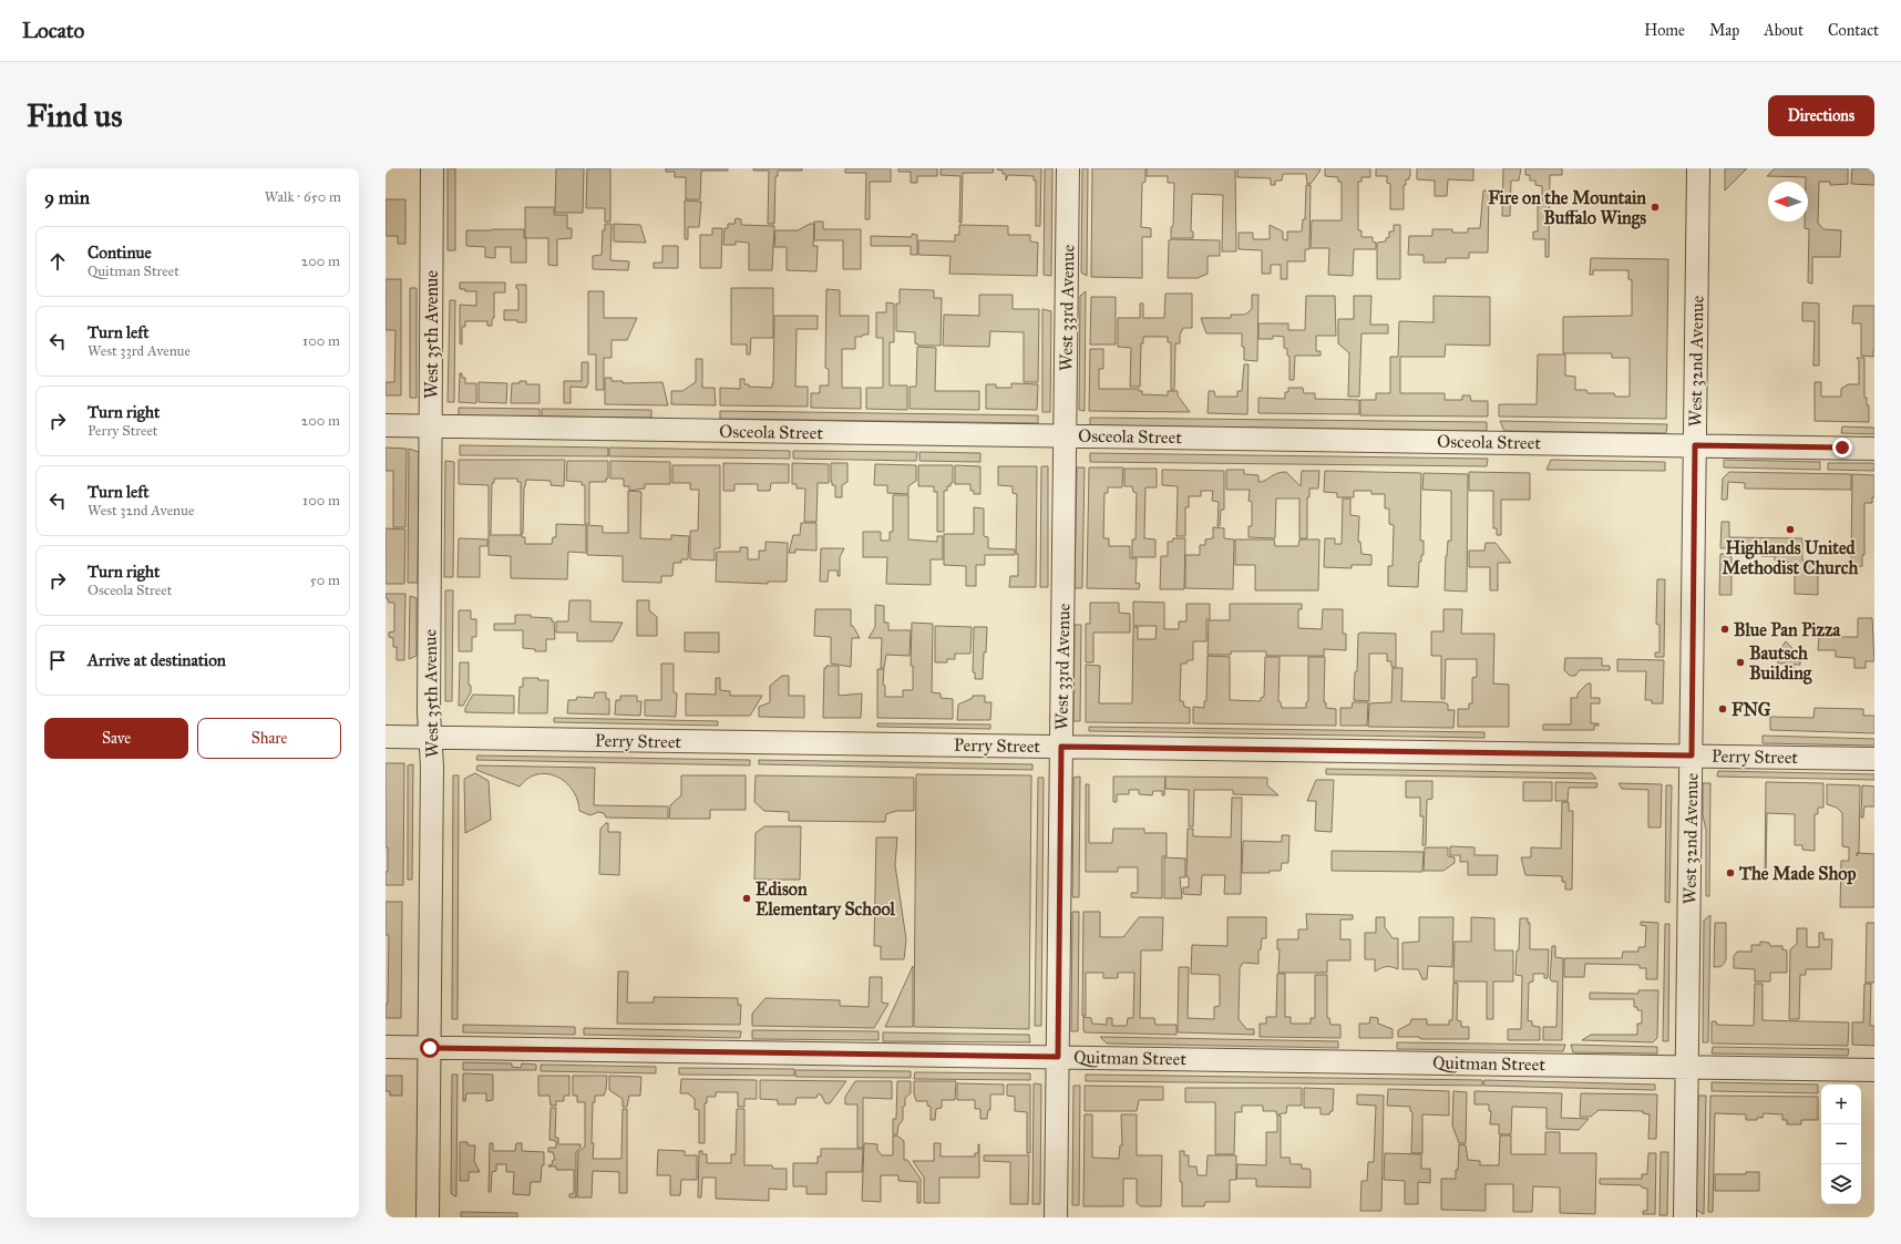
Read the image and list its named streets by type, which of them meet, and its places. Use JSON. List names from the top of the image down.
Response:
{
  "streets": {
    "street": [
      "West 33rd Avenue",
      "West 35th Avenue",
      "West 32nd Avenue",
      "Osceola Street",
      "Perry Street",
      "Quitman Street"
    ]
  },
  "crossings": [
    ["West 33rd Avenue", "Osceola Street"],
    ["West 33rd Avenue", "Perry Street"],
    ["West 33rd Avenue", "Quitman Street"],
    ["West 35th Avenue", "Osceola Street"],
    ["West 35th Avenue", "Perry Street"],
    ["West 35th Avenue", "Quitman Street"],
    ["West 32nd Avenue", "Osceola Street"],
    ["West 32nd Avenue", "Perry Street"],
    ["West 32nd Avenue", "Quitman Street"]
  ],
  "places": [
    "Fire on the Mountain Buffalo Wings",
    "Highlands United Methodist Church",
    "Blue Pan Pizza",
    "Bautsch Building",
    "FNG",
    "The Made Shop",
    "Edison Elementary School"
  ],
  "north": "left",
  "page": {
    "header": "Locato",
    "nav": [
      "Home",
      "Map",
      "About",
      "Contact"
    ],
    "buttons": [
      "Directions",
      ["Save", "Share"]
    ],
    "title": "Find us",
    "heading": ["9 min", "Walk · 650 m"],
    "list": [
      ["Continue", "Quitman Street", "200 m"],
      ["Turn left", "West 33rd Avenue", "100 m"],
      ["Turn right", "Perry Street", "200 m"],
      ["Turn left", "West 32nd Avenue", "100 m"],
      ["Turn right", "Osceola Street", "50 m"],
      "Arrive at destination"
    ],
    "map_buttons": ["+", "−"]
  }
}
